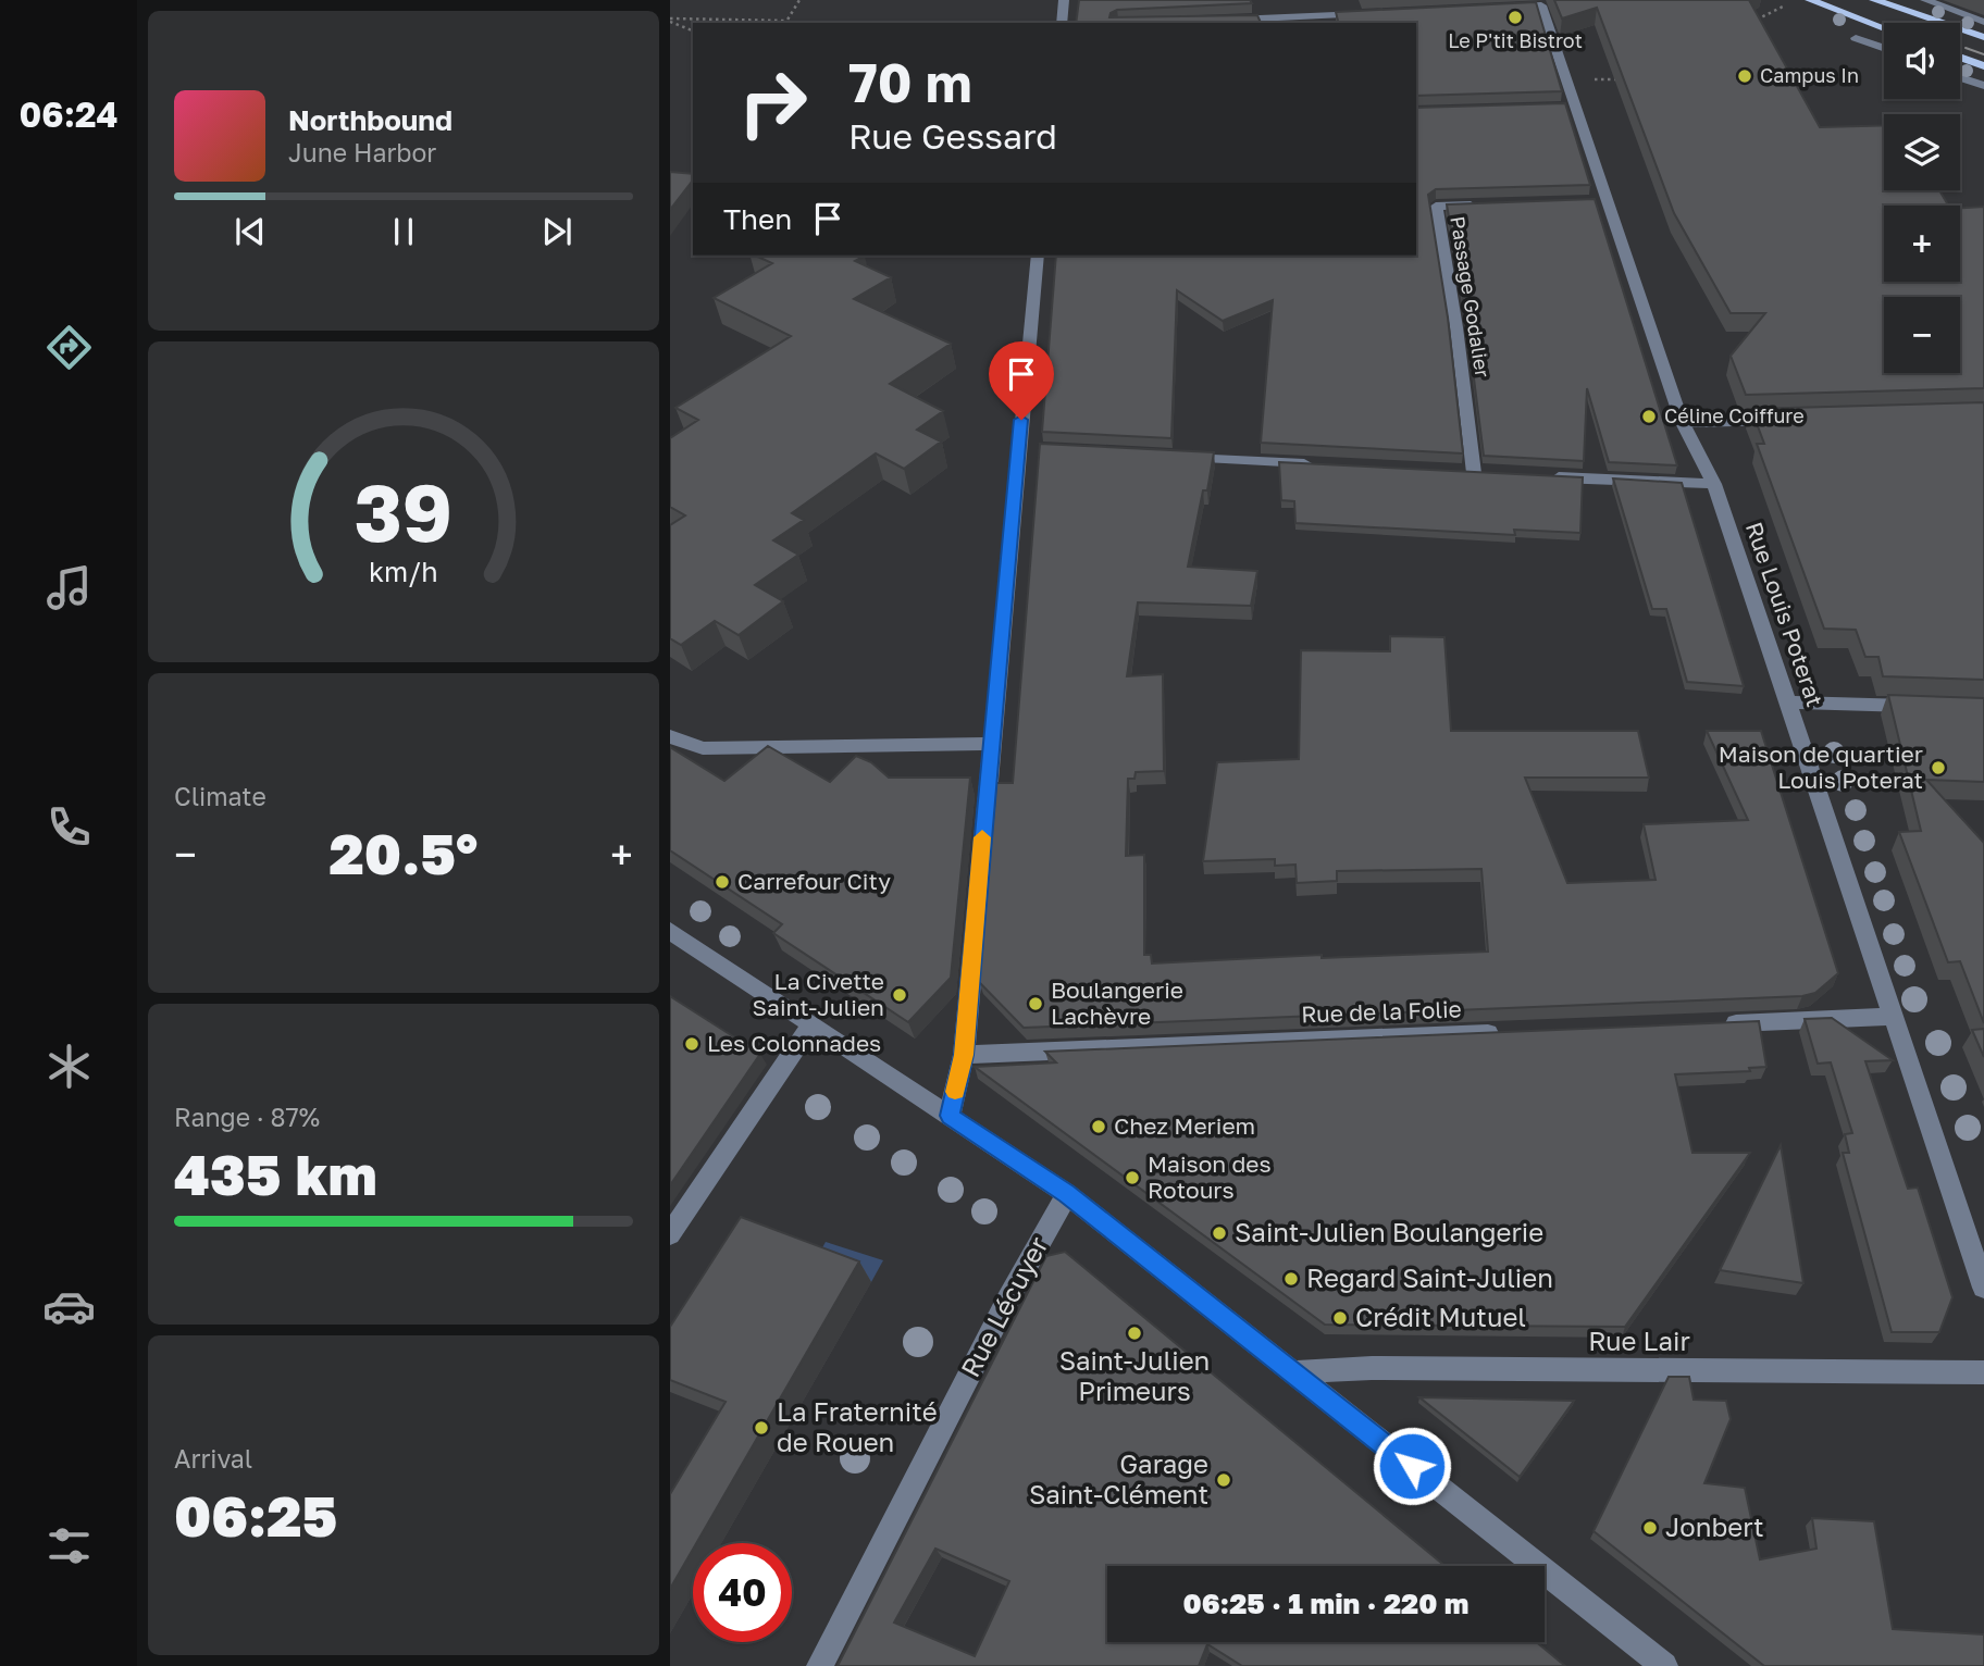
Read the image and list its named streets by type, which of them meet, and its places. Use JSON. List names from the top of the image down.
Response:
{
  "streets": {
    "street": [
      "Passage Godalier",
      "Rue Louis Poterat",
      "Rue de la Folie",
      "Rue Lécuyer",
      "Rue Lair"
    ]
  },
  "places": [
    "Le P'tit Bistrot",
    "Campus In",
    "Céline Coiffure",
    "Maison de quartier Louis Poterat",
    "Carrefour City",
    "La Civette Saint-Julien",
    "Boulangerie Lachèvre",
    "Les Colonnades",
    "Chez Meriem",
    "Maison des Rotours",
    "Saint-Julien Boulangerie",
    "Regard Saint-Julien",
    "Crédit Mutuel",
    "Saint-Julien Primeurs",
    "La Fraternité de Rouen",
    "Garage Saint-Clément",
    "Jonbert"
  ],
  "page": {
    "tabs": "06:24",
    "map_buttons": ["+", "−"],
    "turn": ["70 m", "Rue Gessard"],
    "song": ["Northbound", "June Harbor"],
    "then": "Then",
    "tile": [
      "Climate",
      ["Range · 87%", "435 km"],
      ["Arrival", "06:25"]
    ],
    "heat": ["−", "20.5°", "+"],
    "limit": "40",
    "trip": "06:25 · 1 min · 220 m",
    "gauge": ["39", "km/h"]
  }
}
